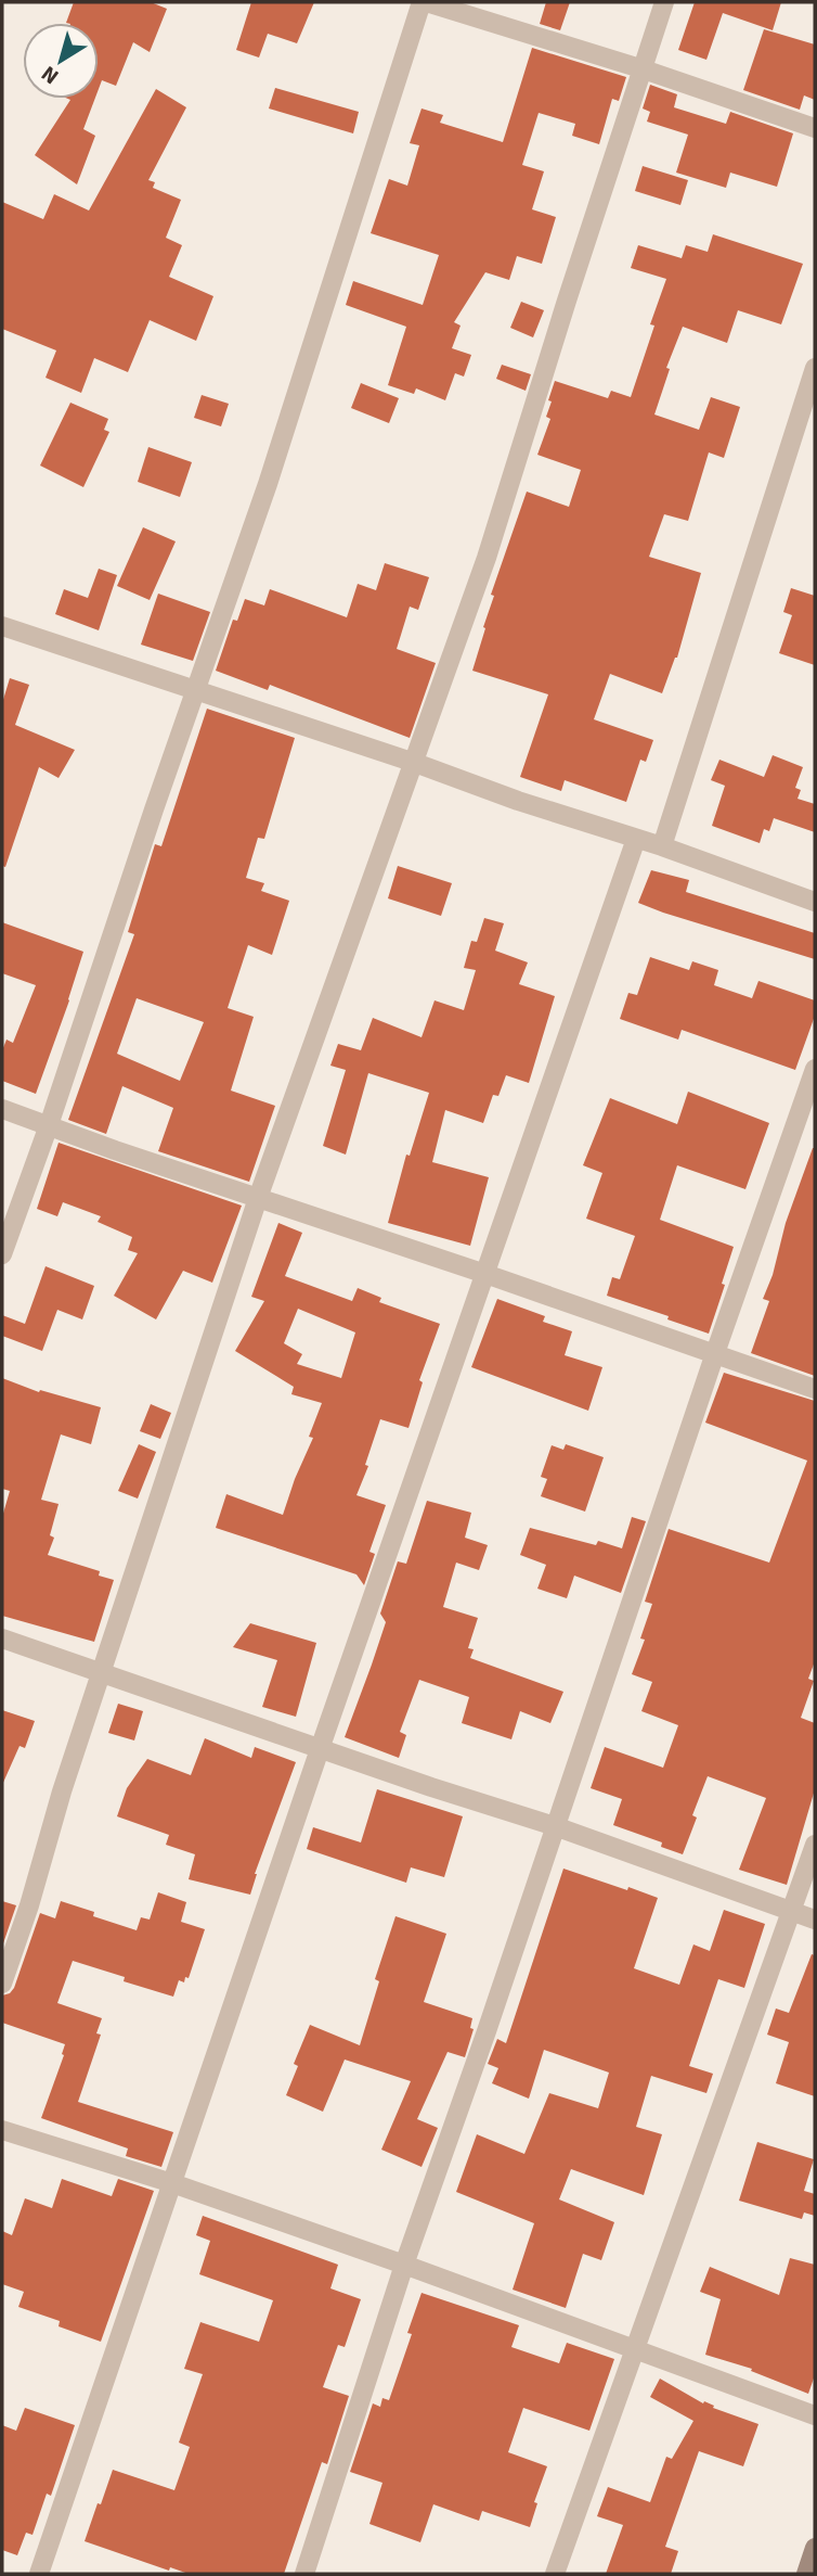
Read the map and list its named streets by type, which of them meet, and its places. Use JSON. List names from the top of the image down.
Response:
{
  "north": "bottom left"
}
